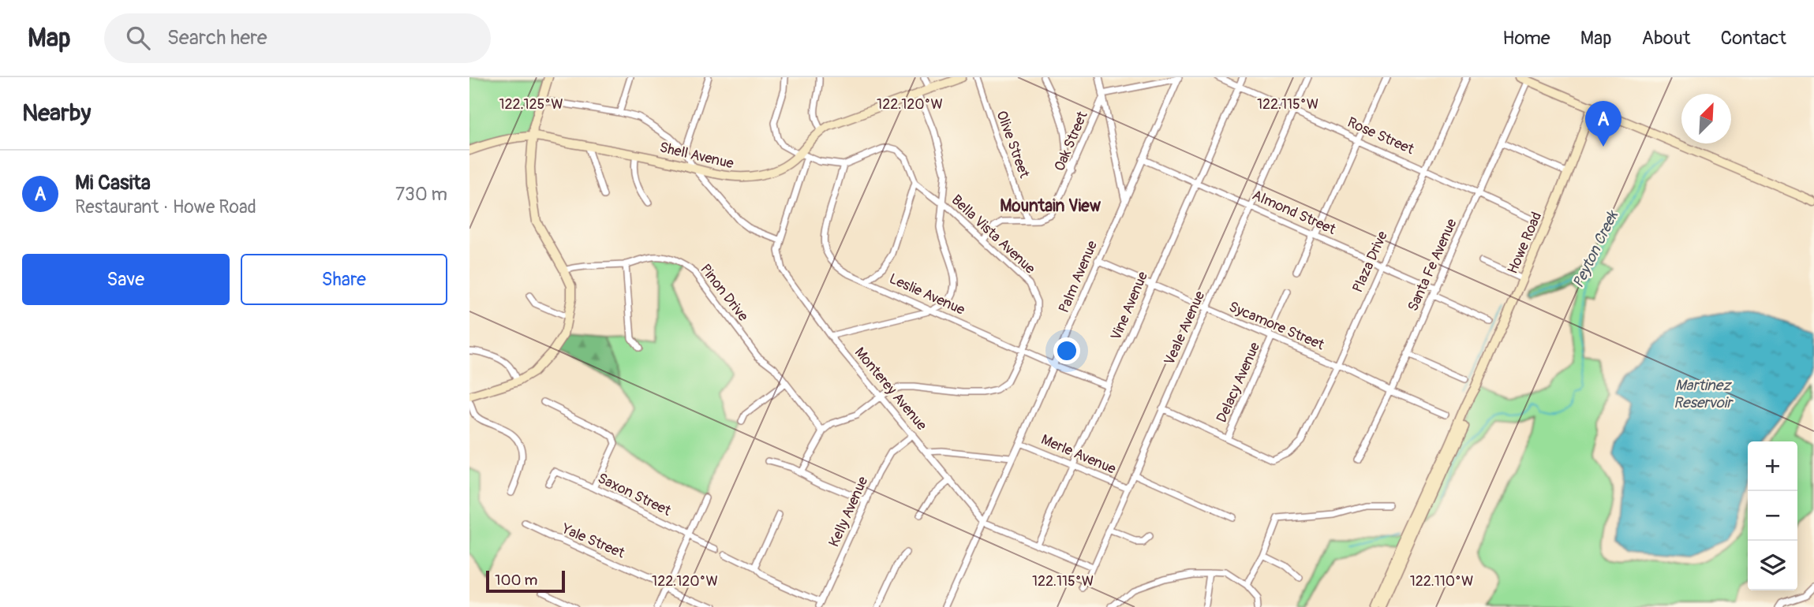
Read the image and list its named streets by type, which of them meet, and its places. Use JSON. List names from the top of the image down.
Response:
{
  "streets": {
    "street": [
      "Rose Street",
      "Oak Street",
      "Olive Street",
      "Shell Avenue",
      "Almond Street",
      "Bella Vista Avenue",
      "Howe Road",
      "Plaza Drive",
      "Santa Fe Avenue",
      "Palm Avenue",
      "Pinon Drive",
      "Leslie Avenue",
      "Vine Avenue",
      "Sycamore Street",
      "Veale Avenue",
      "Delacy Avenue",
      "Monterey Avenue",
      "Merle Avenue",
      "Saxon Street",
      "Kelly Avenue",
      "Yale Street"
    ]
  },
  "crossings": [
    ["Rose Street", "Plaza Drive"],
    ["Rose Street", "Santa Fe Avenue"],
    ["Rose Street", "Vine Avenue"],
    ["Rose Street", "Veale Avenue"],
    ["Oak Street", "Olive Street"],
    ["Oak Street", "Bella Vista Avenue"],
    ["Shell Avenue", "Monterey Avenue"],
    ["Almond Street", "Plaza Drive"],
    ["Almond Street", "Santa Fe Avenue"],
    ["Almond Street", "Palm Avenue"],
    ["Almond Street", "Vine Avenue"],
    ["Almond Street", "Veale Avenue"],
    ["Bella Vista Avenue", "Leslie Avenue"],
    ["Bella Vista Avenue", "Monterey Avenue"],
    ["Plaza Drive", "Sycamore Street"],
    ["Plaza Drive", "Delacy Avenue"],
    ["Santa Fe Avenue", "Sycamore Street"],
    ["Palm Avenue", "Leslie Avenue"],
    ["Palm Avenue", "Sycamore Street"],
    ["Palm Avenue", "Monterey Avenue"],
    ["Palm Avenue", "Merle Avenue"],
    ["Leslie Avenue", "Vine Avenue"],
    ["Vine Avenue", "Sycamore Street"],
    ["Vine Avenue", "Monterey Avenue"],
    ["Vine Avenue", "Merle Avenue"],
    ["Sycamore Street", "Veale Avenue"],
    ["Sycamore Street", "Delacy Avenue"],
    ["Veale Avenue", "Monterey Avenue"],
    ["Veale Avenue", "Merle Avenue"],
    ["Monterey Avenue", "Kelly Avenue"]
  ],
  "districts": ["Mountain View"],
  "water": ["Peyton Creek", "Martinez Reservoir"],
  "scale_bar": "100 m",
  "north": "top right",
  "page": {
    "header": "Map",
    "search": "Search here",
    "nav": [
      "Home",
      "Map",
      "About",
      "Contact"
    ],
    "heading": "Nearby",
    "pins": "A",
    "list": [
      {
        "mark": "A",
        "name": "Mi Casita",
        "note": "Restaurant · Howe Road",
        "value": "730 m"
      }
    ],
    "buttons": ["Save", "Share"],
    "map_buttons": ["+", "−"],
    "scale": "100 m"
  },
  "coordinates": [
    "122.125°W",
    "122.120°W",
    "122.115°W",
    "122.110°W"
  ]
}
